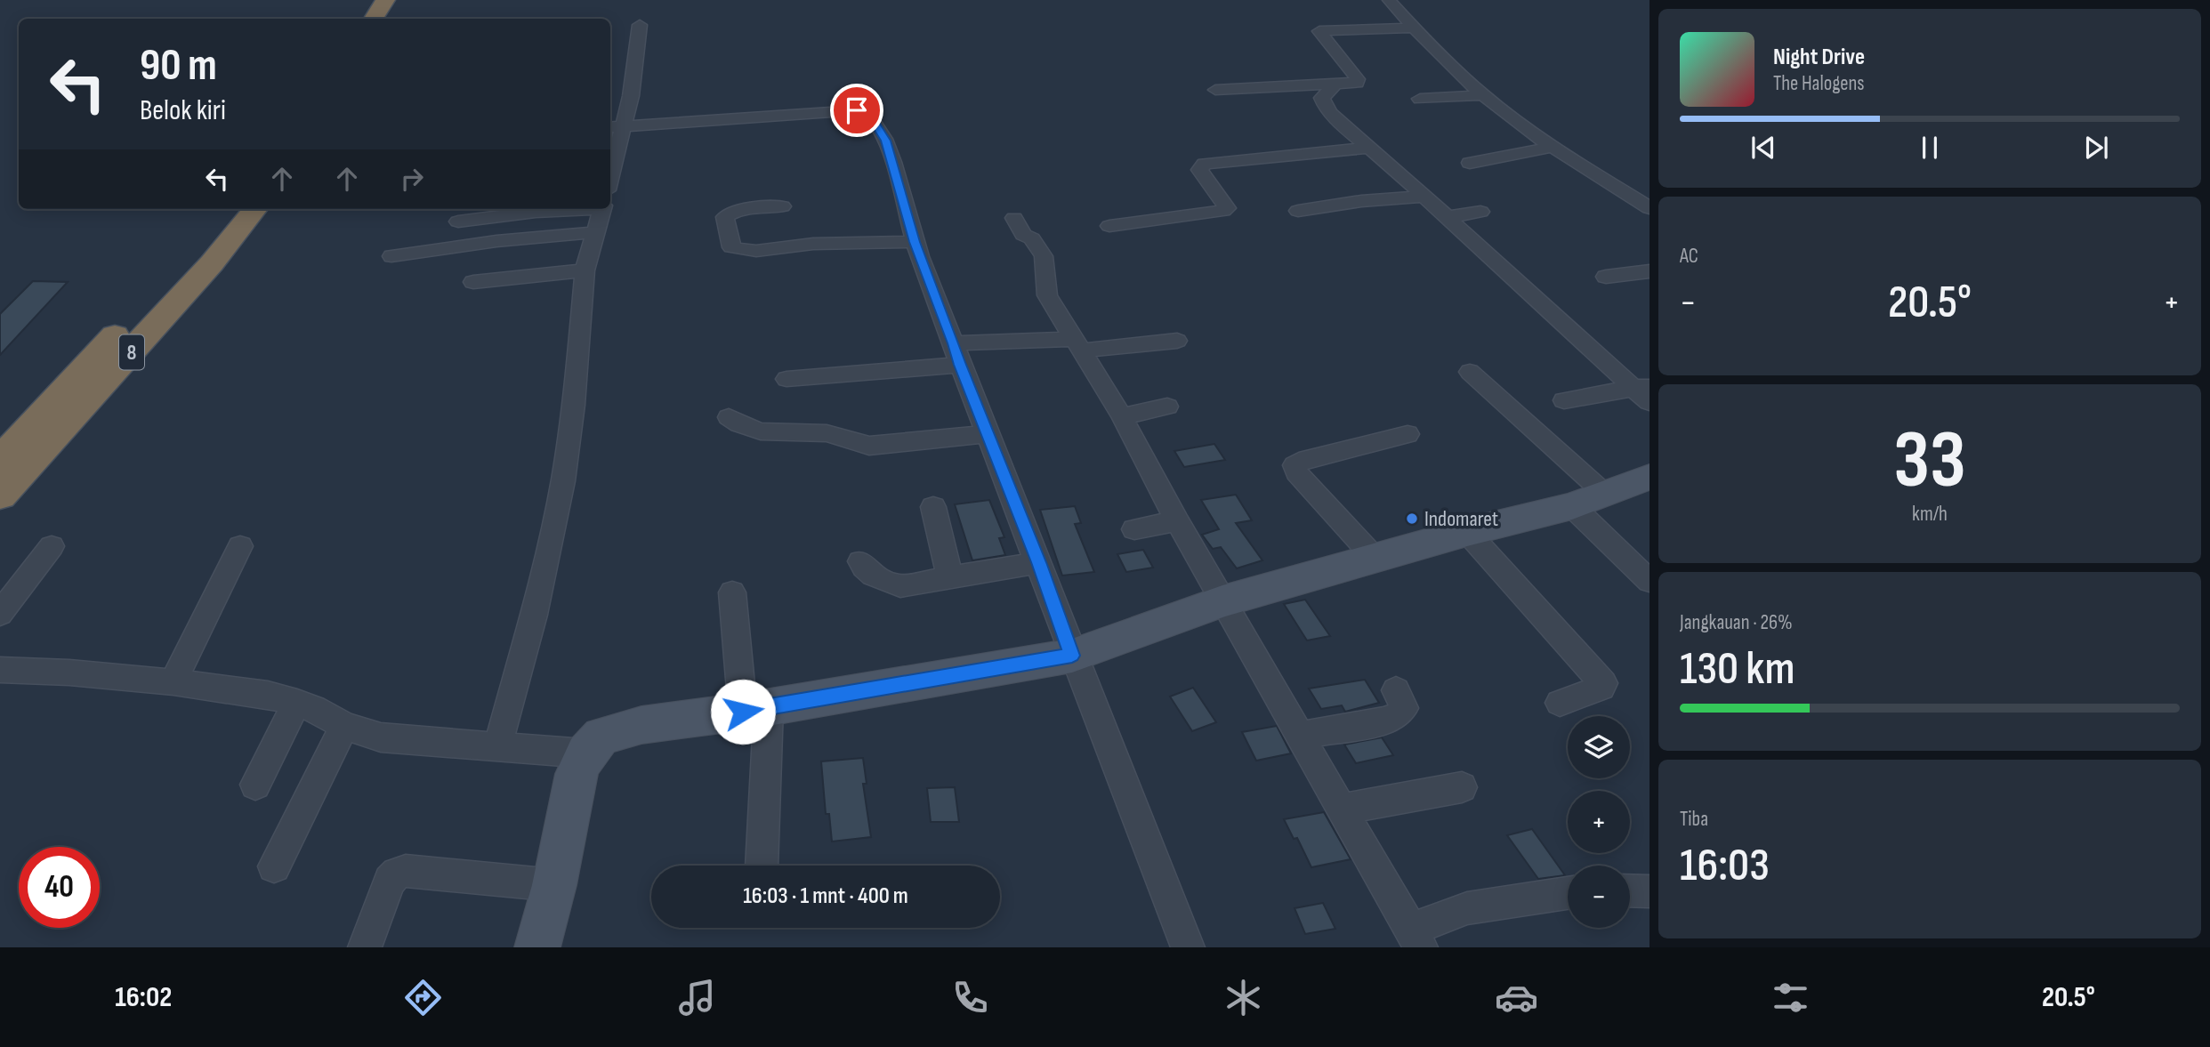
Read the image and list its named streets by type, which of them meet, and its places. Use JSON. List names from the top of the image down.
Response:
{
  "streets": {
    "highway": ["8"]
  },
  "places": ["Indomaret"],
  "page": {
    "turn": ["90 m", "Belok kiri"],
    "song": ["Night Drive", "The Halogens"],
    "tile": [
      "AC",
      ["33", "km/h"],
      ["Jangkauan · 26%", "130 km"],
      ["Tiba", "16:03"]
    ],
    "heat": ["−", "20.5°", "+"],
    "map_buttons": ["+", "−"],
    "limit": "40",
    "trip": "16:03 · 1 mnt · 400 m",
    "tabs": ["16:02", "20.5°"]
  }
}
